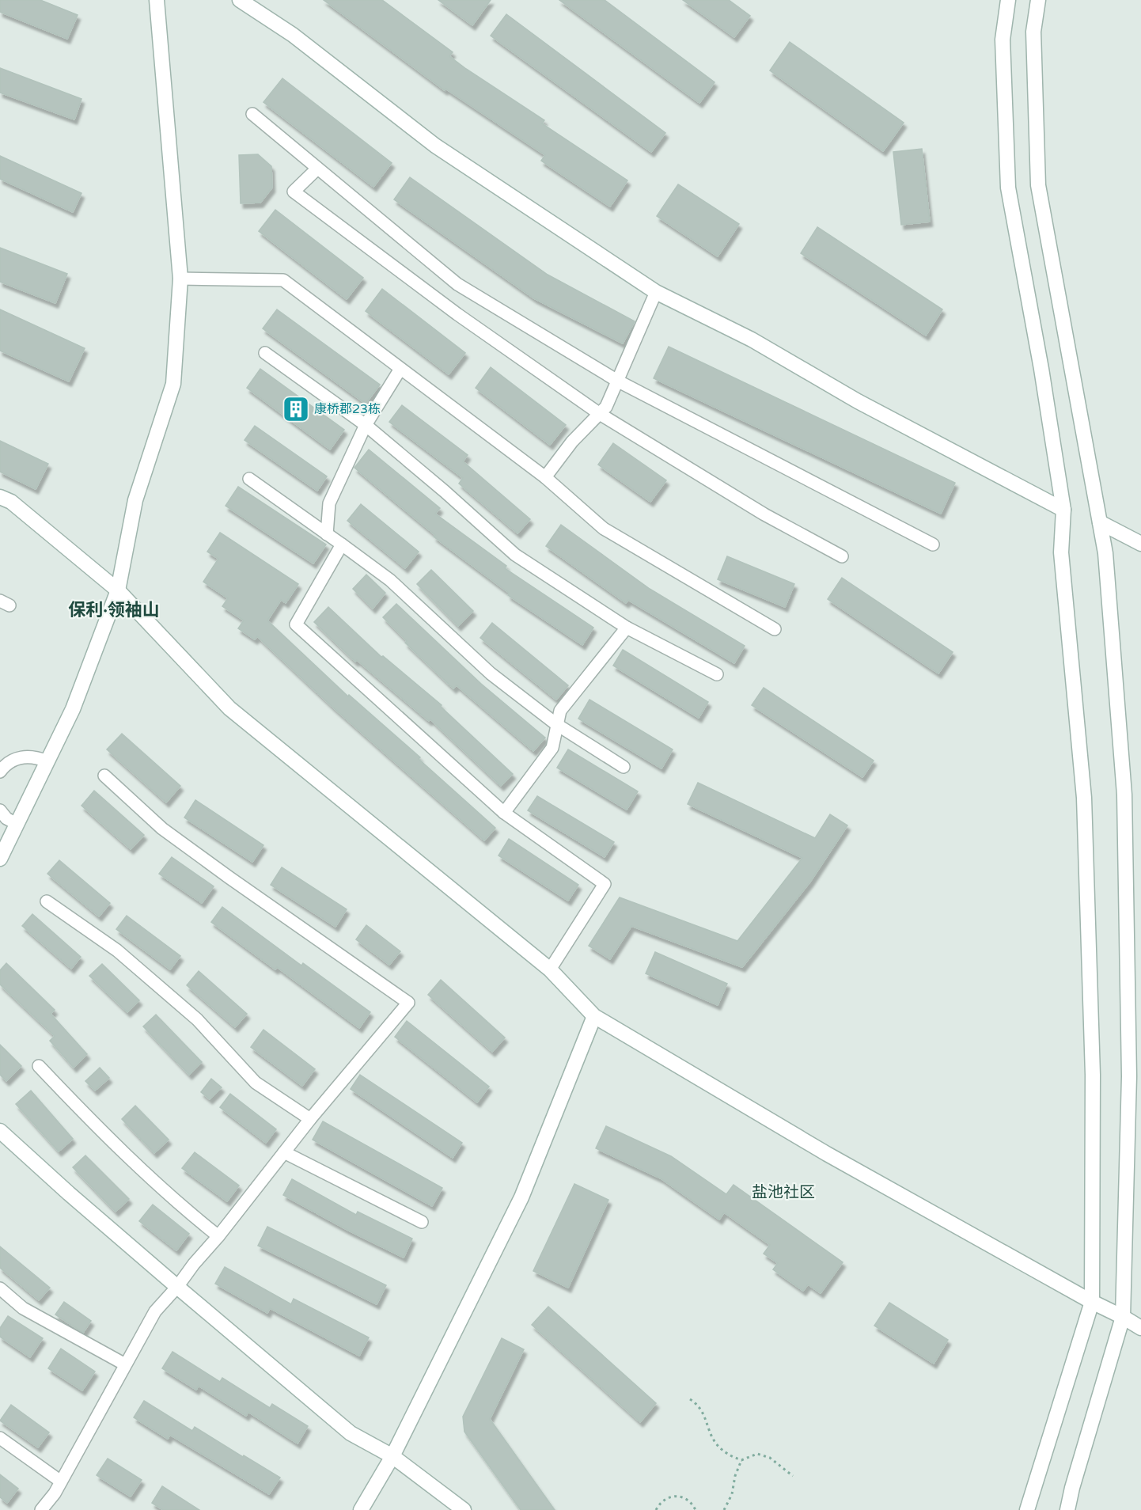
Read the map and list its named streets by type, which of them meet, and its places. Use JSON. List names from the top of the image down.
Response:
{
  "districts": ["保利·领袖山", "盐池社区"],
  "places": {
    "building": ["康桥郡23栋"]
  }
}
